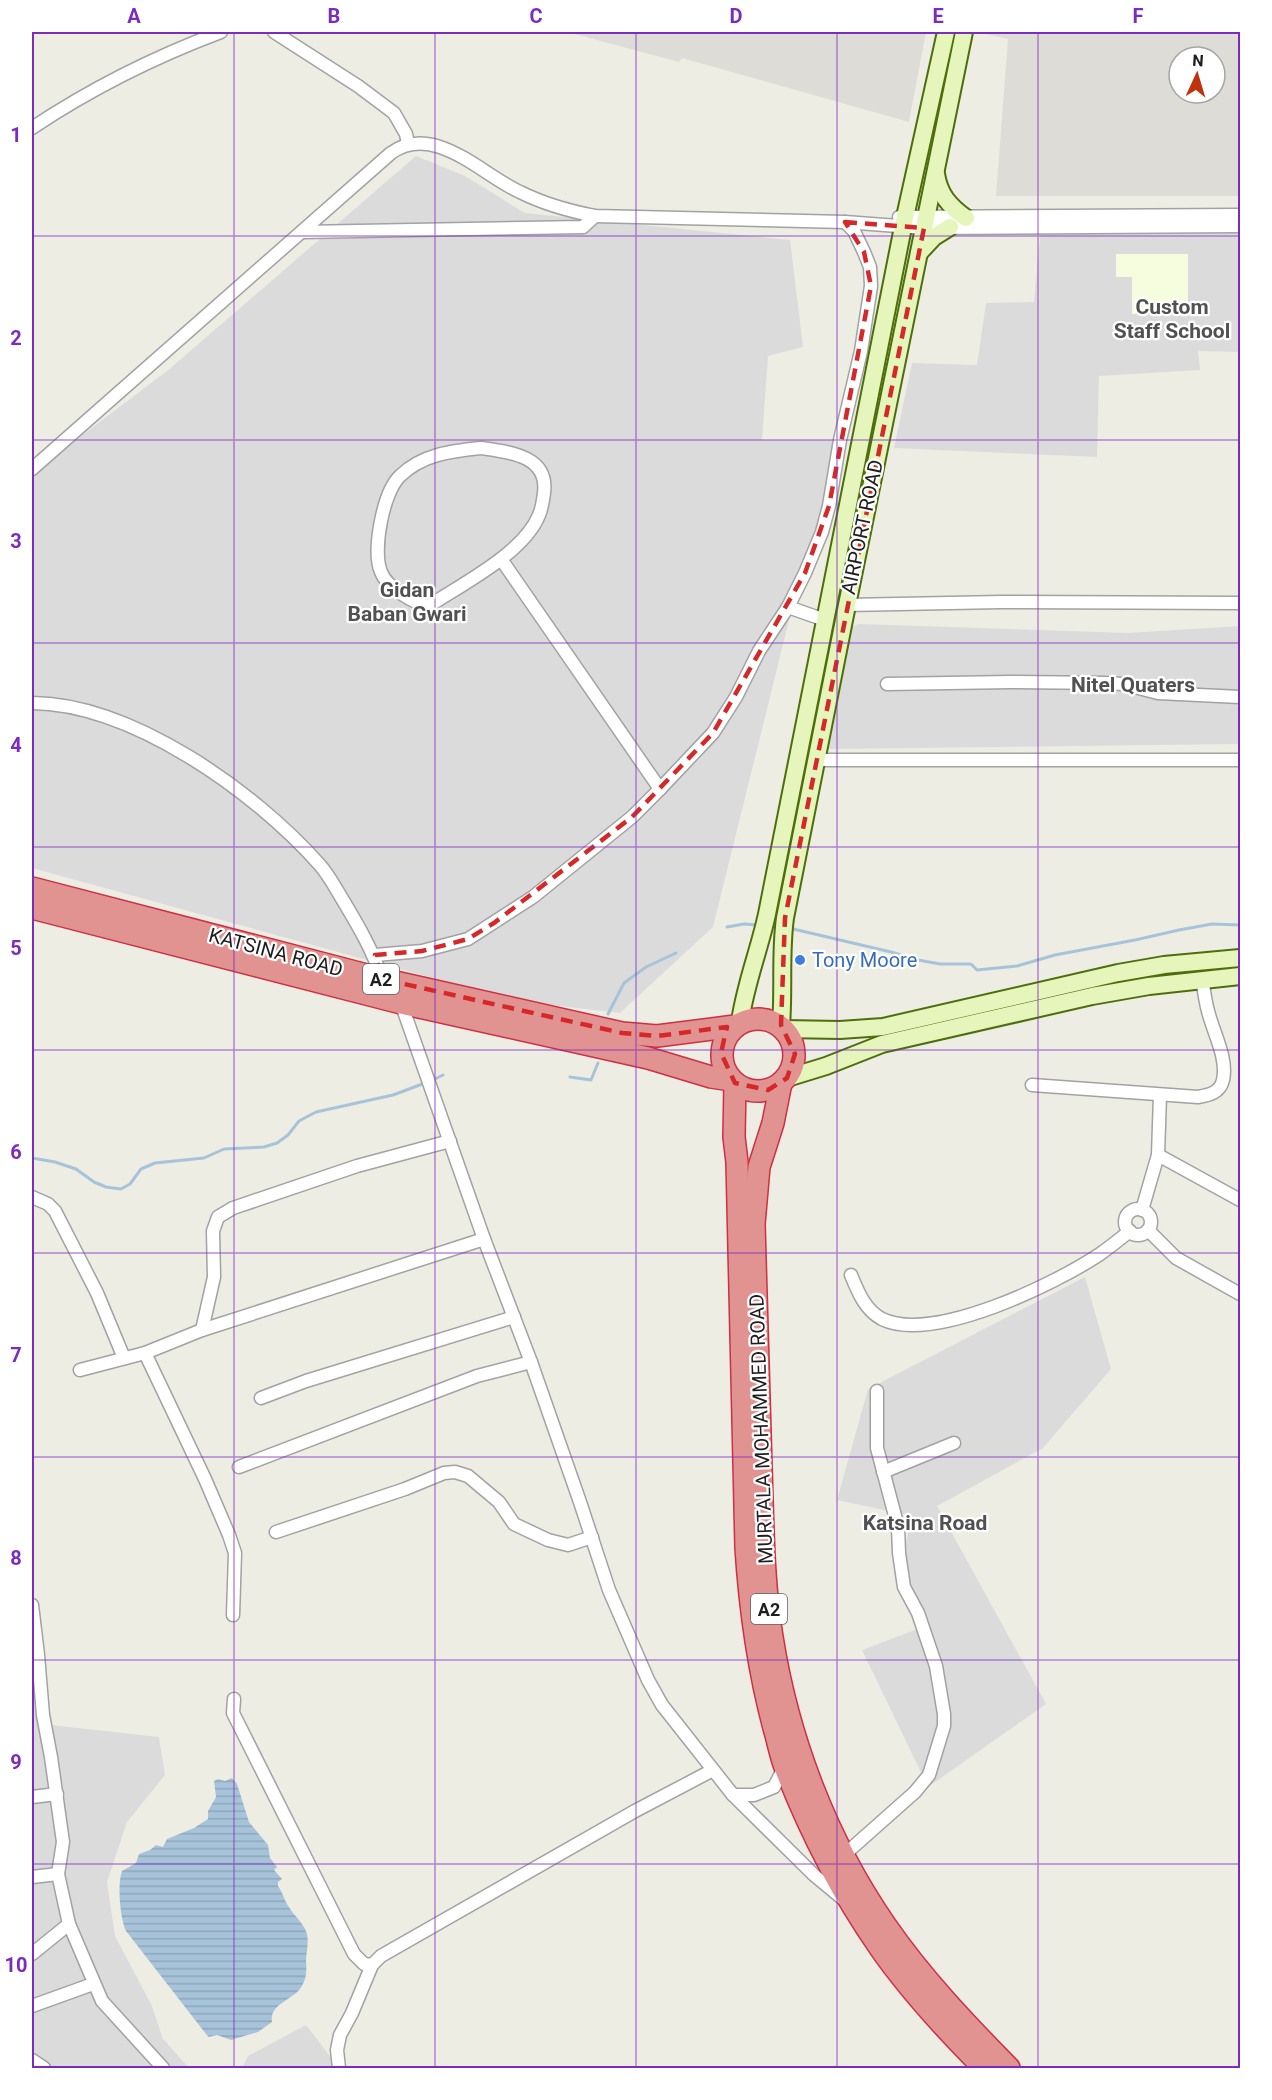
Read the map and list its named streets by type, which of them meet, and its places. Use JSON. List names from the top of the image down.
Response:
{
  "streets": {
    "highway": ["KATSINA ROAD", "A2", "MURTALA MOHAMMED ROAD"],
    "street": ["AIRPORT ROAD"]
  },
  "crossings": [
    ["AIRPORT ROAD", "KATSINA ROAD"],
    ["AIRPORT ROAD", "A2"],
    ["AIRPORT ROAD", "MURTALA MOHAMMED ROAD"],
    ["KATSINA ROAD", "A2"],
    ["KATSINA ROAD", "MURTALA MOHAMMED ROAD"],
    ["A2", "MURTALA MOHAMMED ROAD"]
  ],
  "districts": [
    "Custom Staff School",
    "Gidan Baban Gwari",
    "Nitel Quaters",
    "Katsina Road"
  ],
  "places": ["Tony Moore"],
  "north": "top",
  "grid": {
    "columns": [
      "A",
      "B",
      "C",
      "D",
      "E",
      "F"
    ],
    "rows": [
      "1",
      "2",
      "3",
      "4",
      "5",
      "6",
      "7",
      "8",
      "9",
      "10"
    ]
  }
}
